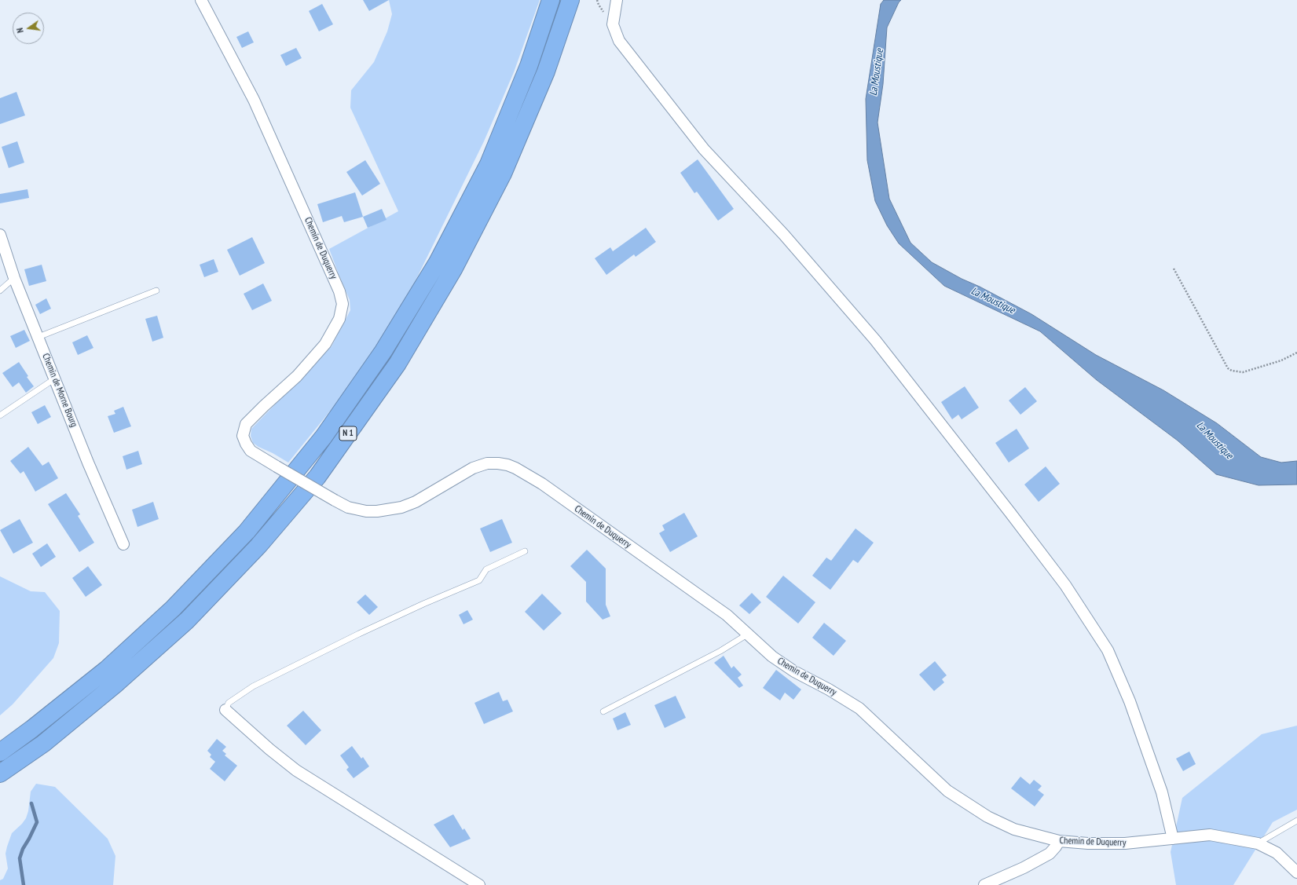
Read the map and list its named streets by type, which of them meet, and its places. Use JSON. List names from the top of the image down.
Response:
{
  "streets": {
    "highway": ["N 1"],
    "street": ["Chemin de Duquerry", "Chemin de Morne Bourg"]
  },
  "water": ["La Moustique"],
  "north": "left"
}
